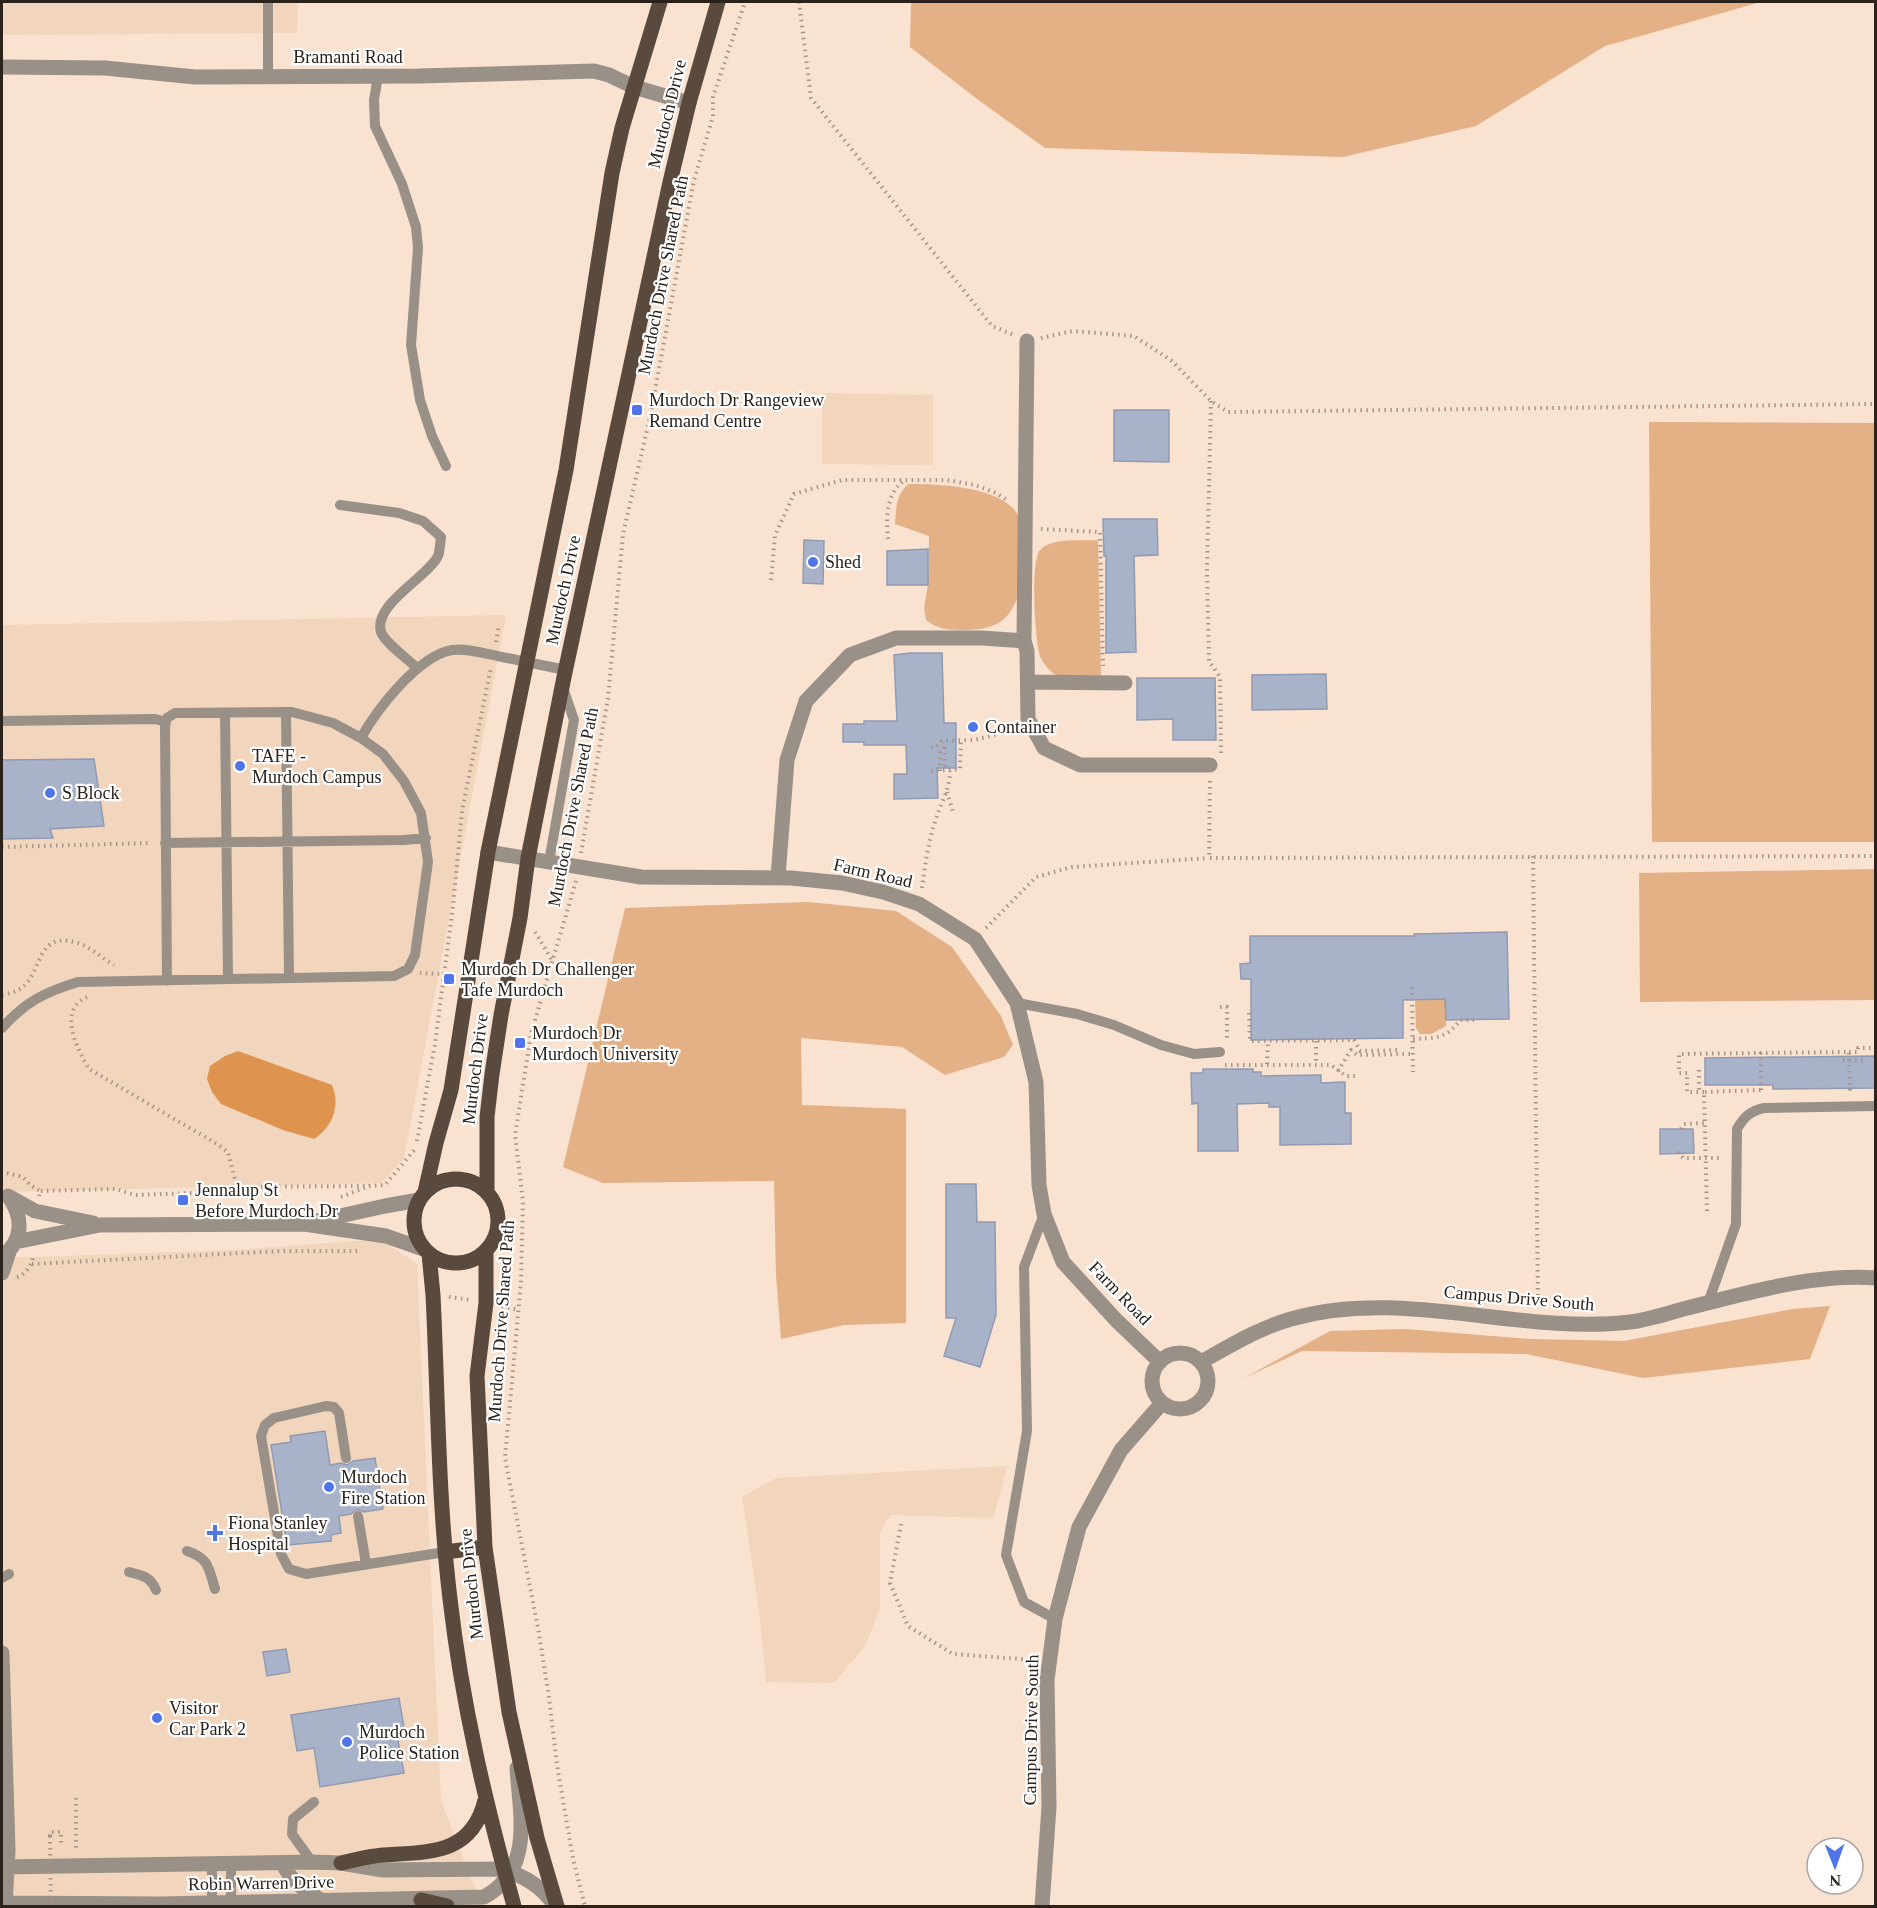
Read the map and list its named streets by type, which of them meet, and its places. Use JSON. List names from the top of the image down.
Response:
{
  "streets": {
    "main road": ["Murdoch Drive"],
    "street": [
      "Bramanti Road",
      "Farm Road",
      "Campus Drive South",
      "Robin Warren Drive"
    ],
    "path": ["Murdoch Drive Shared Path"]
  },
  "crossings": [
    ["Bramanti Road", "Murdoch Drive"],
    ["Murdoch Drive", "Farm Road"],
    ["Murdoch Drive", "Robin Warren Drive"],
    ["Murdoch Drive Shared Path", "Farm Road"],
    ["Farm Road", "Campus Drive South"]
  ],
  "places": {
    "transit": [
      "Murdoch Dr Rangeview Remand Centre",
      "Murdoch Dr Challenger Tafe Murdoch",
      "Murdoch Dr Murdoch University",
      "Jennalup St Before Murdoch Dr"
    ],
    "other": [
      "Shed",
      "Container",
      "TAFE - Murdoch Campus",
      "S Block",
      "Murdoch Fire Station",
      "Visitor Car Park 2",
      "Murdoch Police Station"
    ],
    "health": ["Fiona Stanley Hospital"]
  },
  "north": "bottom"
}
